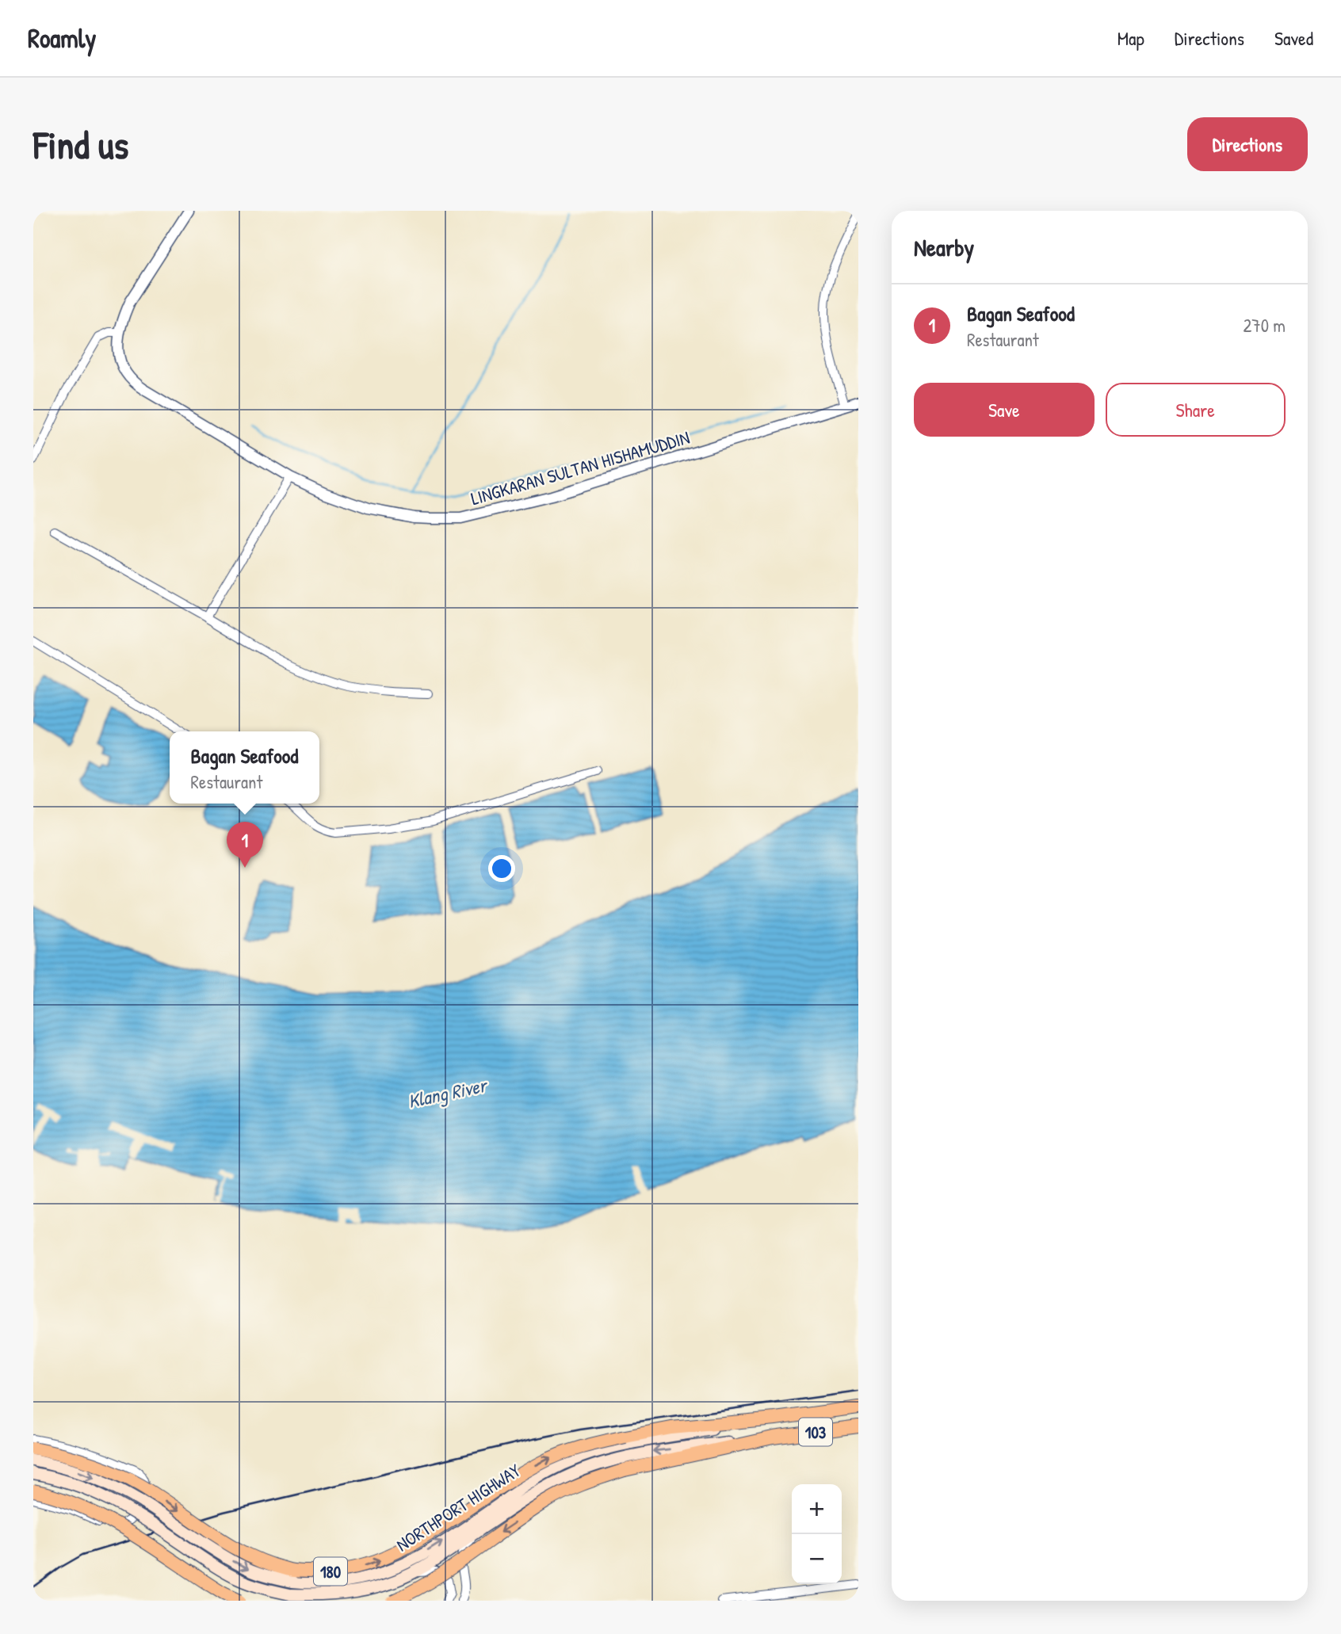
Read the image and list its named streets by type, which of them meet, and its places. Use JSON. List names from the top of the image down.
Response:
{
  "streets": {
    "main road": ["103", "NORTHPORT HIGHWAY", "180"],
    "street": ["LINGKARAN SULTAN HISHAMUDDIN"]
  },
  "crossings": [
    ["NORTHPORT HIGHWAY", "180"]
  ],
  "water": ["Klang River"],
  "page": {
    "header": "Roamly",
    "nav": ["Map", "Directions", "Saved"],
    "buttons": [
      "Directions",
      ["Save", "Share"]
    ],
    "title": "Find us",
    "heading": "Nearby",
    "list": [
      {
        "mark": "1",
        "name": "Bagan Seafood",
        "note": "Restaurant",
        "value": "270 m"
      }
    ],
    "popup": ["Bagan Seafood", "Restaurant"],
    "pins": "1",
    "map_buttons": ["+", "−"]
  }
}
